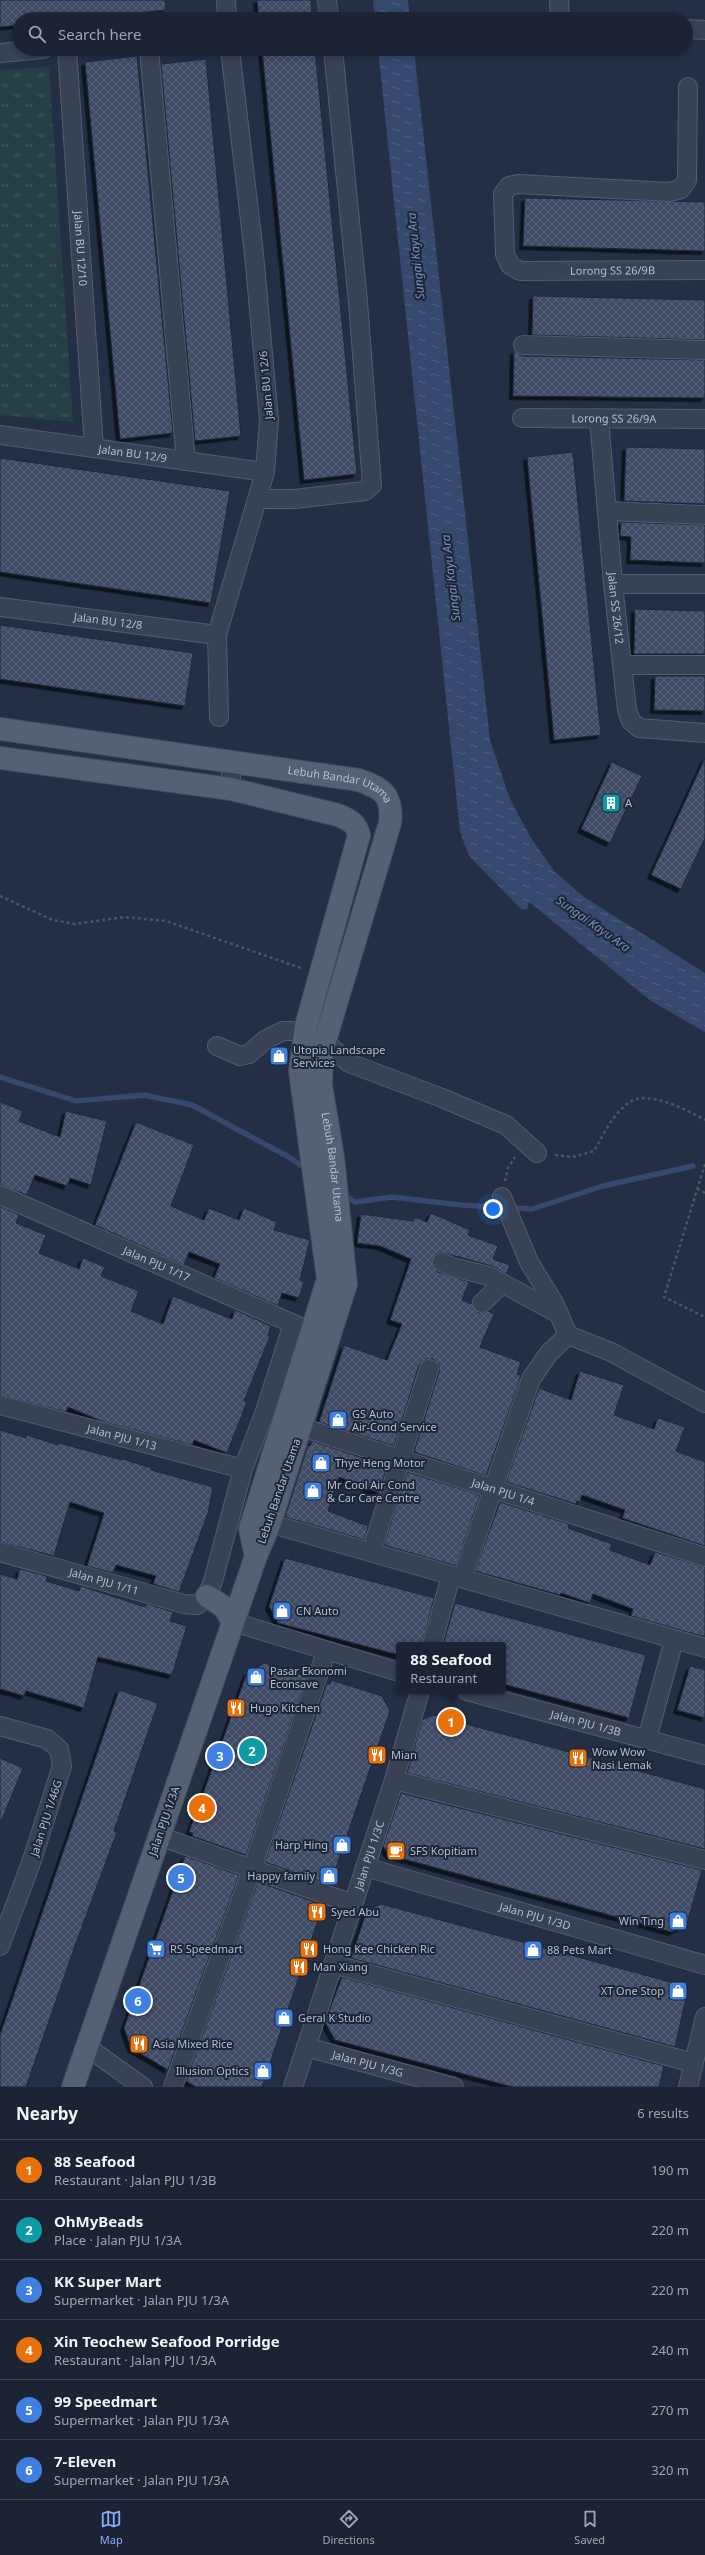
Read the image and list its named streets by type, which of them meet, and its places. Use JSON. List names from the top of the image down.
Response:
{
  "streets": {
    "main road": ["Lebuh Bandar Utama", "Jalan PJU 1/3A"],
    "street": [
      "Jalan BU 12/10",
      "Lorong SS 26/9B",
      "Jalan BU 12/6",
      "Lorong SS 26/9A",
      "Jalan BU 12/9",
      "Jalan SS 26/12",
      "Jalan BU 12/8",
      "Jalan PJU 1/17",
      "Jalan PJU 1/13",
      "Jalan PJU 1/4",
      "Jalan PJU 1/11",
      "Jalan PJU 1/3B",
      "Jalan PJU 1/46G",
      "Jalan PJU 1/3C",
      "Jalan PJU 1/3D",
      "Jalan PJU 1/3G"
    ]
  },
  "crossings": [
    ["Jalan BU 12/10", "Jalan BU 12/9"],
    ["Jalan BU 12/6", "Jalan BU 12/9"],
    ["Jalan BU 12/6", "Jalan BU 12/8"],
    ["Lorong SS 26/9A", "Jalan SS 26/12"],
    ["Lebuh Bandar Utama", "Jalan PJU 1/17"],
    ["Lebuh Bandar Utama", "Jalan PJU 1/4"],
    ["Lebuh Bandar Utama", "Jalan PJU 1/3A"],
    ["Jalan PJU 1/3C", "Jalan PJU 1/3D"],
    ["Jalan PJU 1/3C", "Jalan PJU 1/3G"]
  ],
  "water": ["Sungai Kayu Ara"],
  "places": {
    "building": ["A"],
    "shop": [
      "Utopia Landscape Services",
      "GS Auto Air-Cond Service",
      "Thye Heng Motor",
      "Mr Cool Air Cond & Car Care Centre",
      "CN Auto",
      "Pasar Ekonomi Econsave",
      "Harp Hing",
      "Happy family",
      "Win Ting",
      "88 Pets Mart",
      "XT One Stop",
      "Geral K Studio",
      "Illusion Optics"
    ],
    "restaurant": [
      "Hugo Kitchen",
      "Mian",
      "Wow Wow Nasi Lemak",
      "Syed Abu",
      "Hong Kee Chicken Ric",
      "Man Xiang",
      "Asia Mixed Rice"
    ],
    "cafe": ["SFS Kopitiam"],
    "supermarket": ["RS Speedmart"]
  },
  "page": {
    "search": "Search here",
    "popup": ["88 Seafood", "Restaurant"],
    "pins": [
      "1",
      "2",
      "3",
      "4",
      "5",
      "6"
    ],
    "heading": ["Nearby", "6 results"],
    "list": [
      {
        "mark": "1",
        "name": "88 Seafood",
        "note": "Restaurant · Jalan PJU 1/3B",
        "value": "190 m"
      },
      {
        "mark": "2",
        "name": "OhMyBeads",
        "note": "Place · Jalan PJU 1/3A",
        "value": "220 m"
      },
      {
        "mark": "3",
        "name": "KK Super Mart",
        "note": "Supermarket · Jalan PJU 1/3A",
        "value": "220 m"
      },
      {
        "mark": "4",
        "name": "Xin Teochew Seafood Porridge",
        "note": "Restaurant · Jalan PJU 1/3A",
        "value": "240 m"
      },
      {
        "mark": "5",
        "name": "99 Speedmart",
        "note": "Supermarket · Jalan PJU 1/3A",
        "value": "270 m"
      },
      {
        "mark": "6",
        "name": "7-Eleven",
        "note": "Supermarket · Jalan PJU 1/3A",
        "value": "320 m"
      }
    ],
    "nav": ["Map", "Directions", "Saved"]
  }
}
